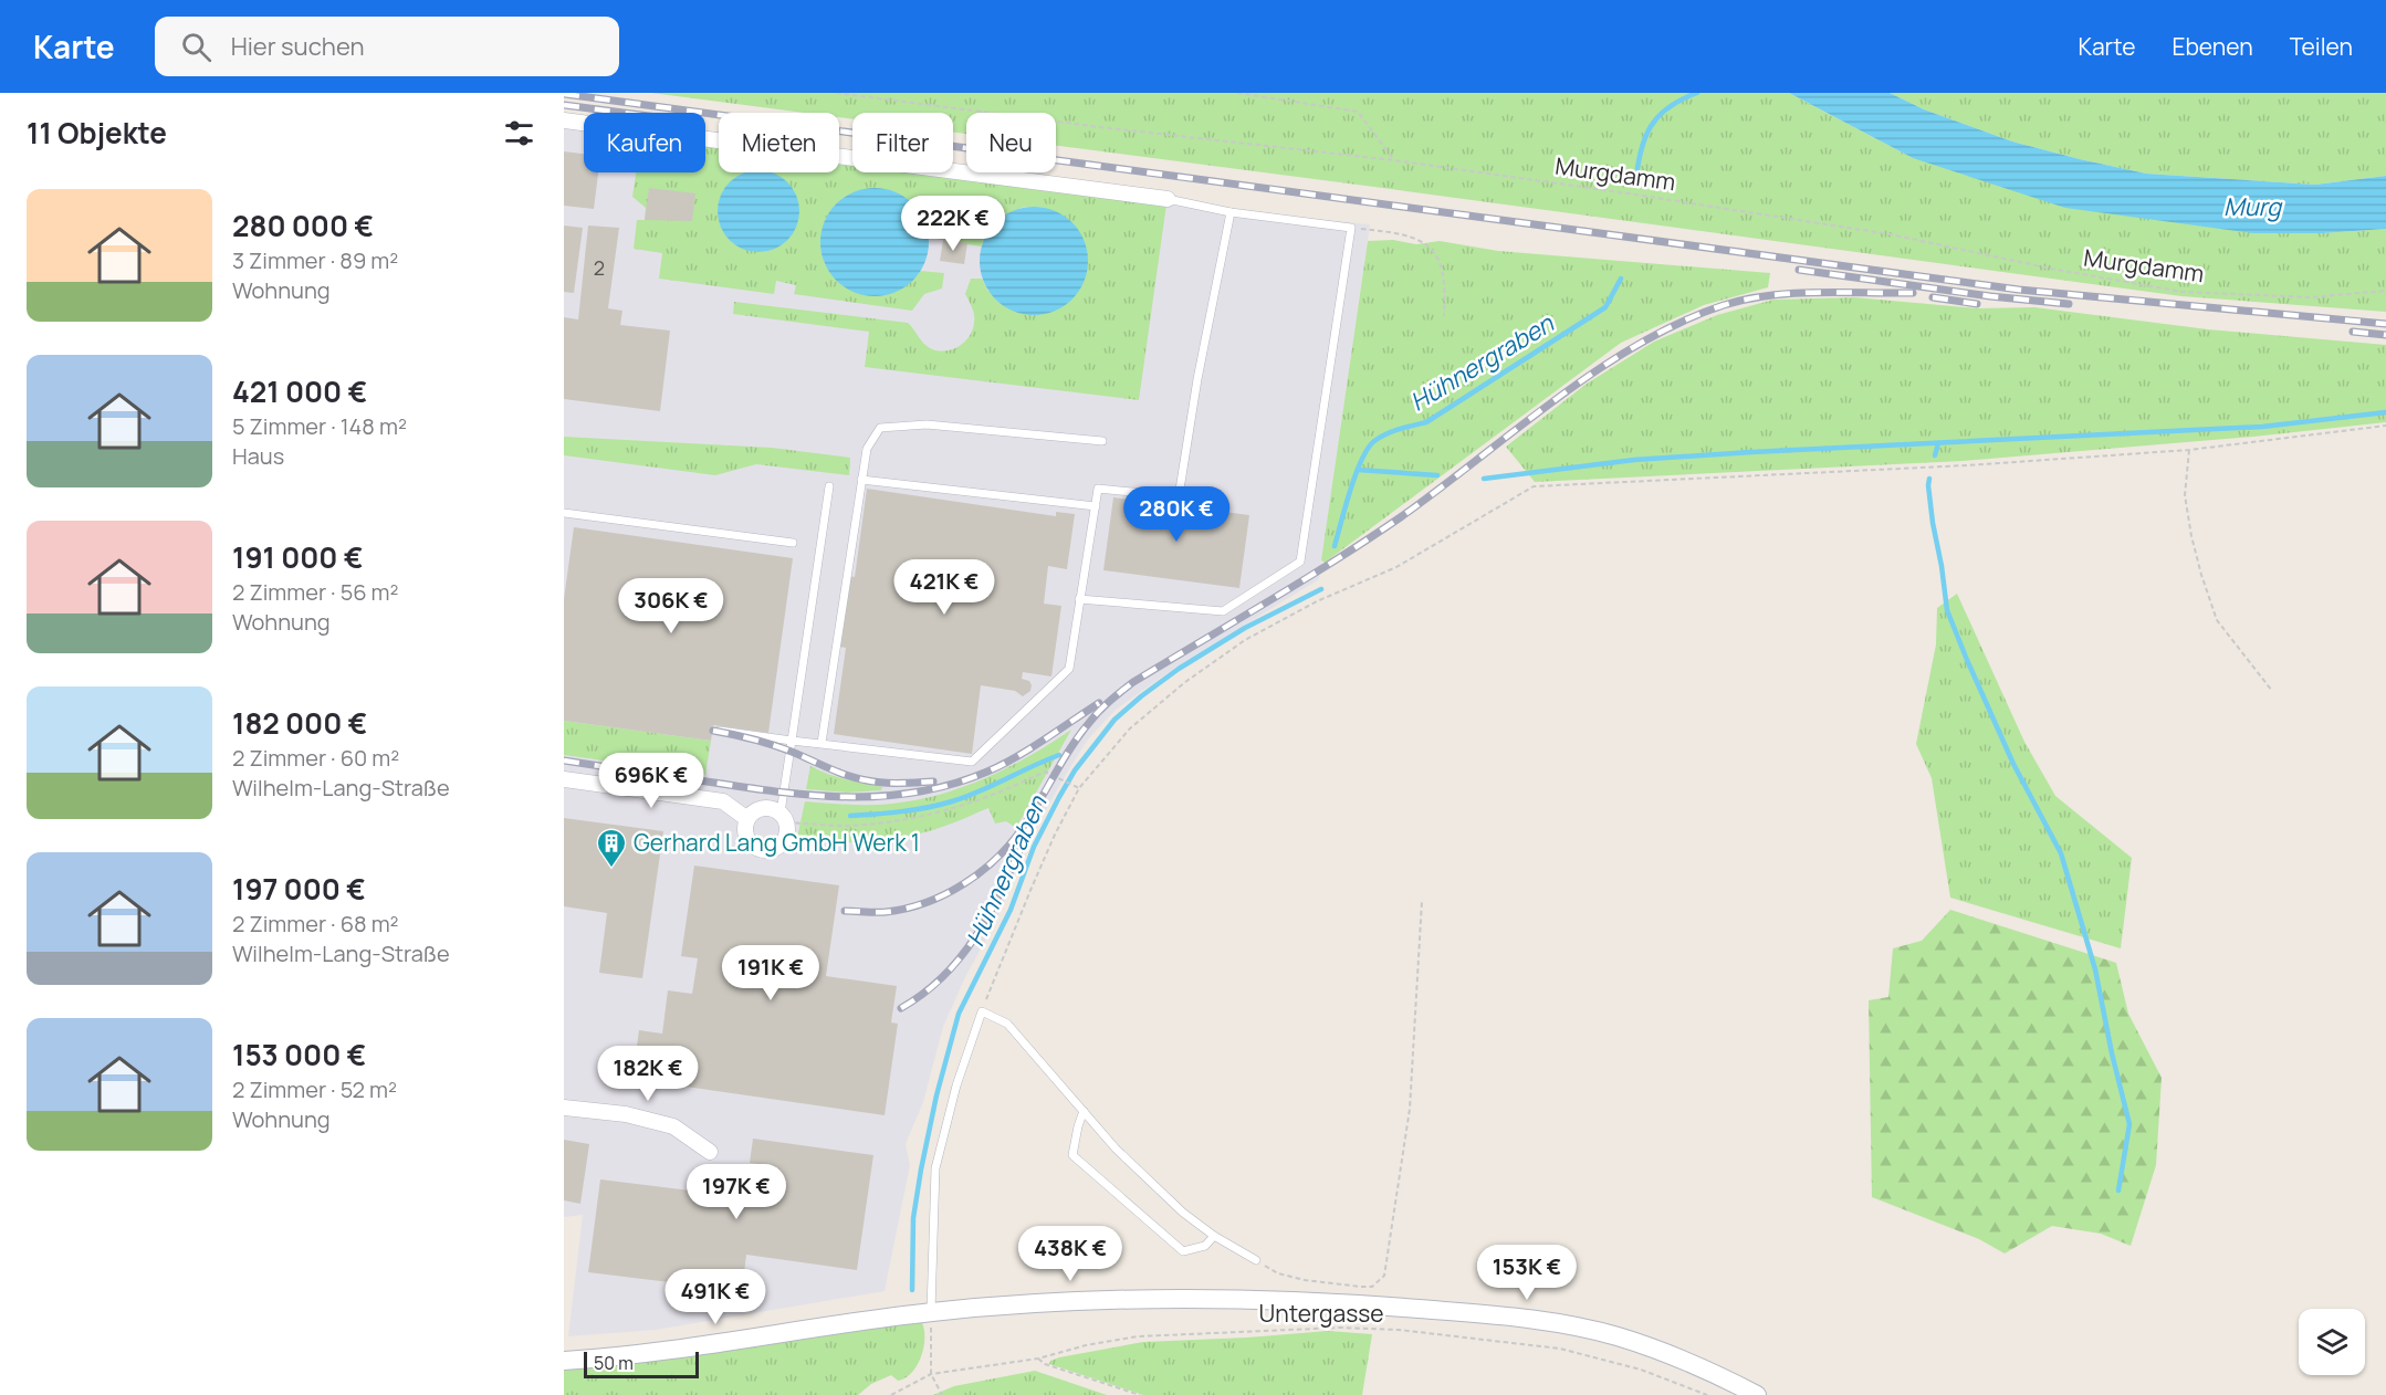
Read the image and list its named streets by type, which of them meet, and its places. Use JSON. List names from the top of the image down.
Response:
{
  "streets": {
    "path": ["Murgdamm", "Untergasse"]
  },
  "water": ["Murg", "Hühnergraben"],
  "places": {
    "building": ["Gerhard Lang GmbH Werk 1"]
  },
  "house_numbers": ["2"],
  "scale_bar": "50 m",
  "page": {
    "header": "Karte",
    "search": "Hier suchen",
    "nav": ["Karte", "Ebenen", "Teilen"],
    "heading": "11 Objekte",
    "chip": [
      "Kaufen",
      "Mieten",
      "Filter",
      "Neu"
    ],
    "list": [
      {
        "name": "280 000 €",
        "note": "3 Zimmer · 89 m² · Wohnung"
      },
      {
        "name": "421 000 €",
        "note": "5 Zimmer · 148 m² · Haus"
      },
      {
        "name": "191 000 €",
        "note": "2 Zimmer · 56 m² · Wohnung"
      },
      {
        "name": "182 000 €",
        "note": "2 Zimmer · 60 m² · Wilhelm-Lang-Straße"
      },
      {
        "name": "197 000 €",
        "note": "2 Zimmer · 68 m² · Wilhelm-Lang-Straße"
      },
      {
        "name": "153 000 €",
        "note": "2 Zimmer · 52 m² · Wohnung"
      }
    ],
    "price": [
      "222K €",
      "280K €",
      "421K €",
      "306K €",
      "696K €",
      "191K €",
      "182K €",
      "197K €",
      "438K €",
      "153K €",
      "491K €"
    ],
    "scale": "50 m"
  }
}
